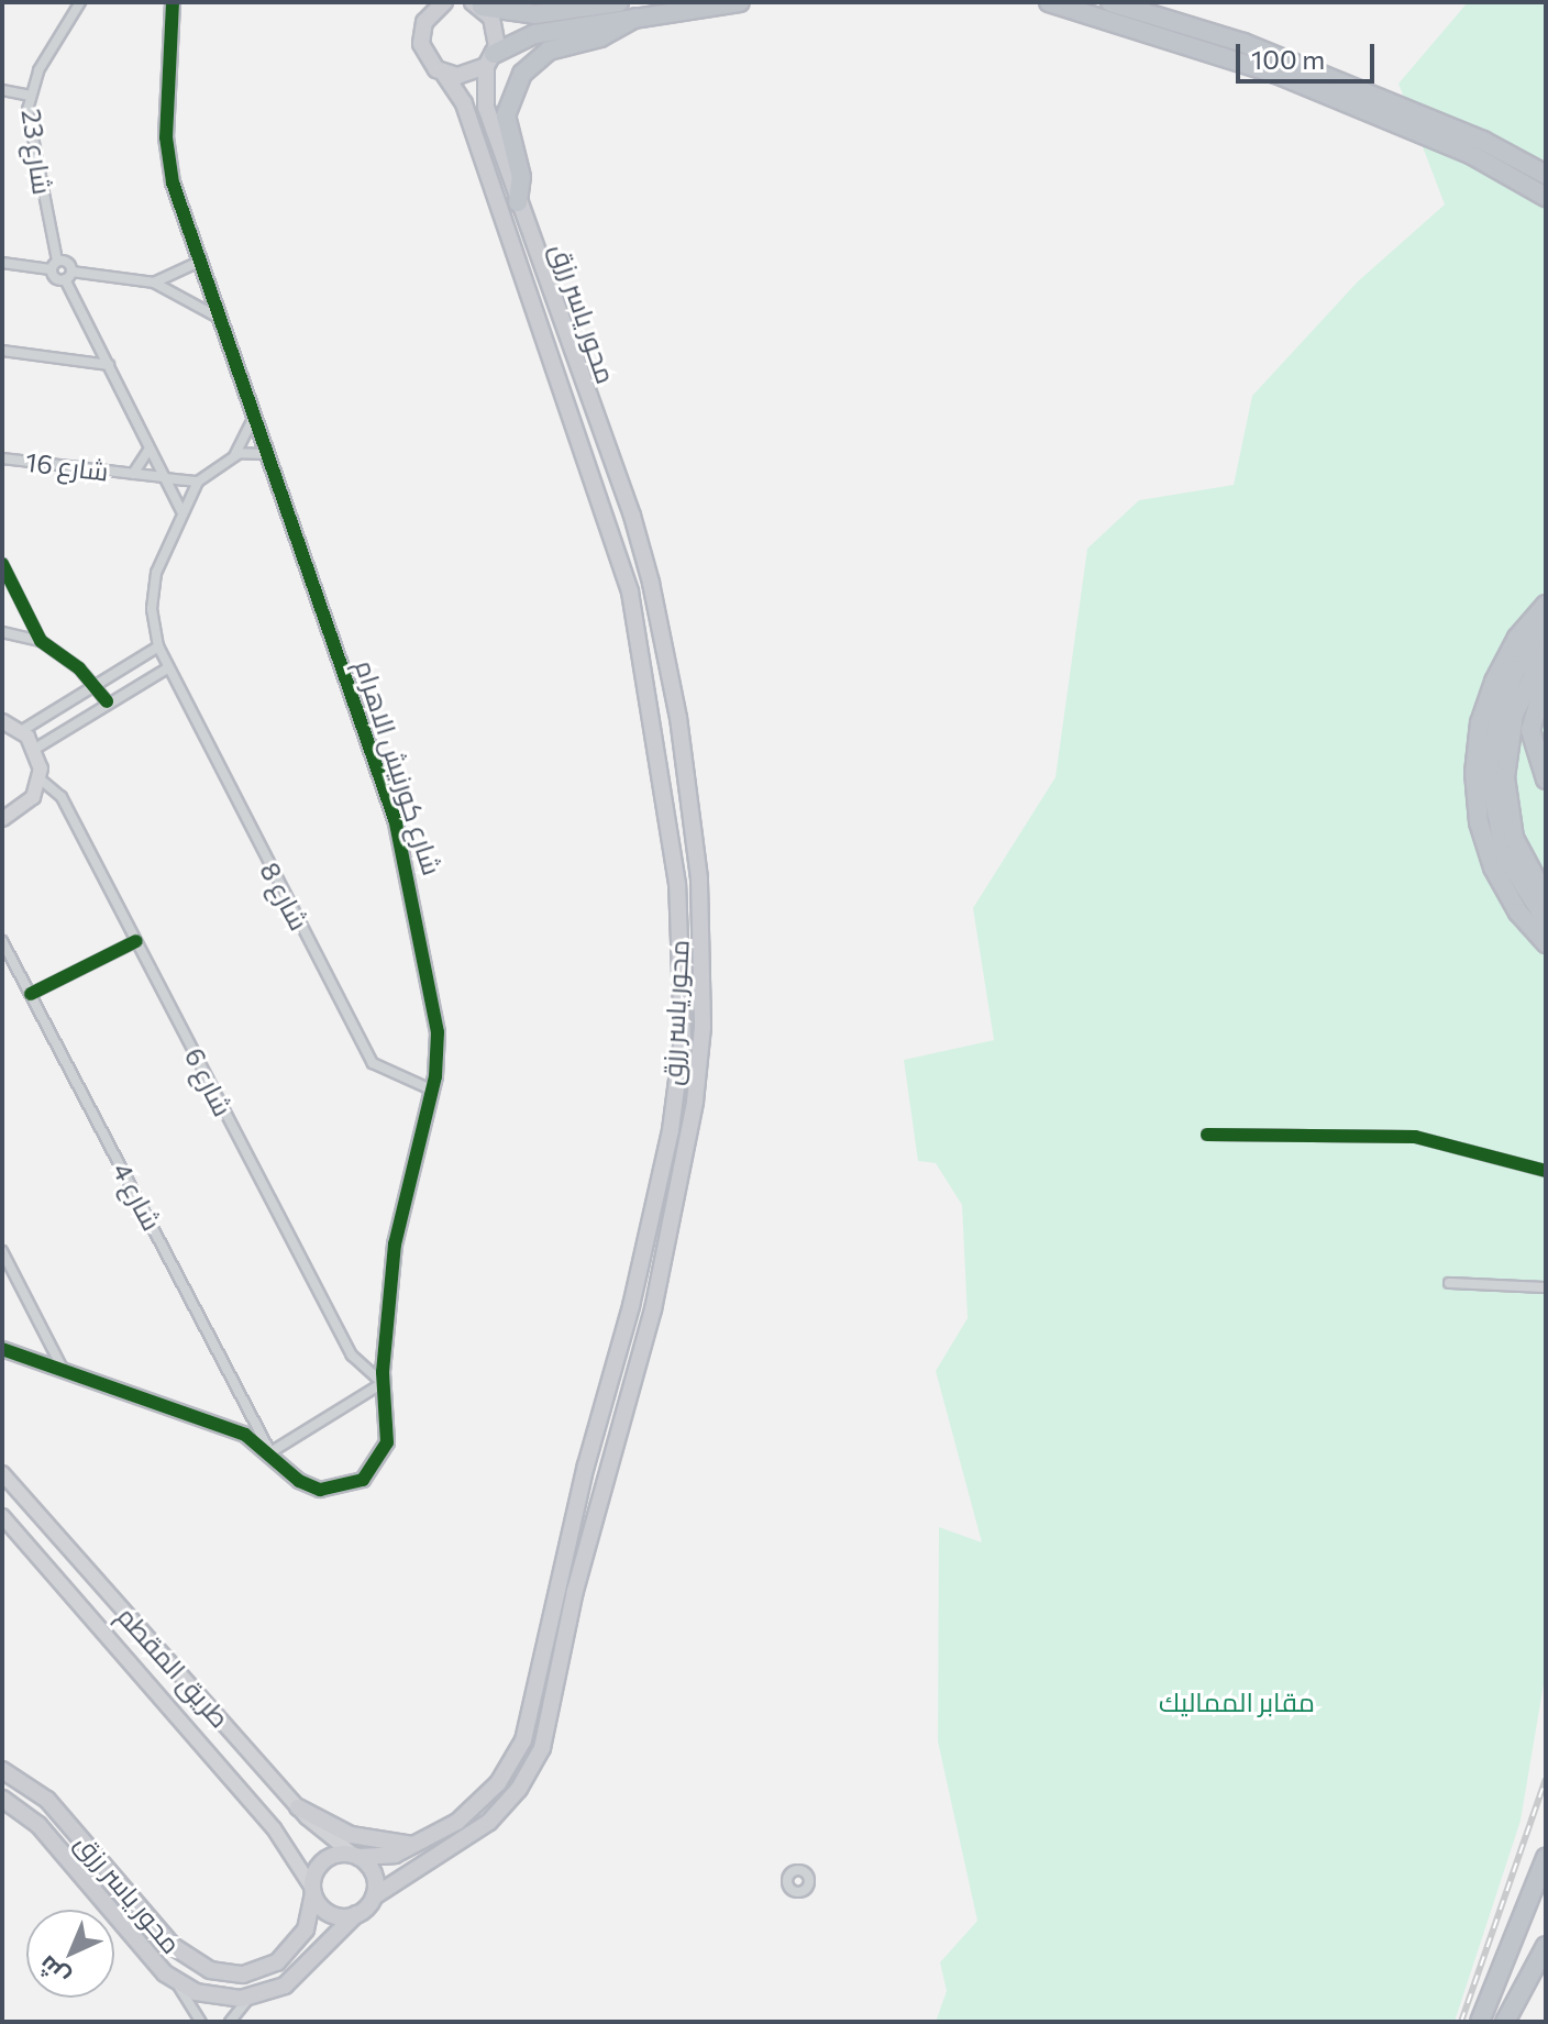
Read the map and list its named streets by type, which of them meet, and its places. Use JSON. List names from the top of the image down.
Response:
{
  "streets": {
    "main road": ["محور ياسر رزق"],
    "street": [
      "شارع 23",
      "شارع 16",
      "شارع كورنيش الاهرام",
      "شارع 8",
      "شارع 6",
      "شارع 4",
      "طريق المقطم"
    ]
  },
  "crossings": [
    ["محور ياسر رزق", "طريق المقطم"],
    ["شارع 16", "شارع 8"],
    ["شارع كورنيش الاهرام", "شارع 8"],
    ["شارع كورنيش الاهرام", "شارع 6"],
    ["شارع كورنيش الاهرام", "شارع 4"]
  ],
  "parks": ["مقابر المماليك"],
  "scale_bar": "100 m",
  "north": "bottom left"
}
